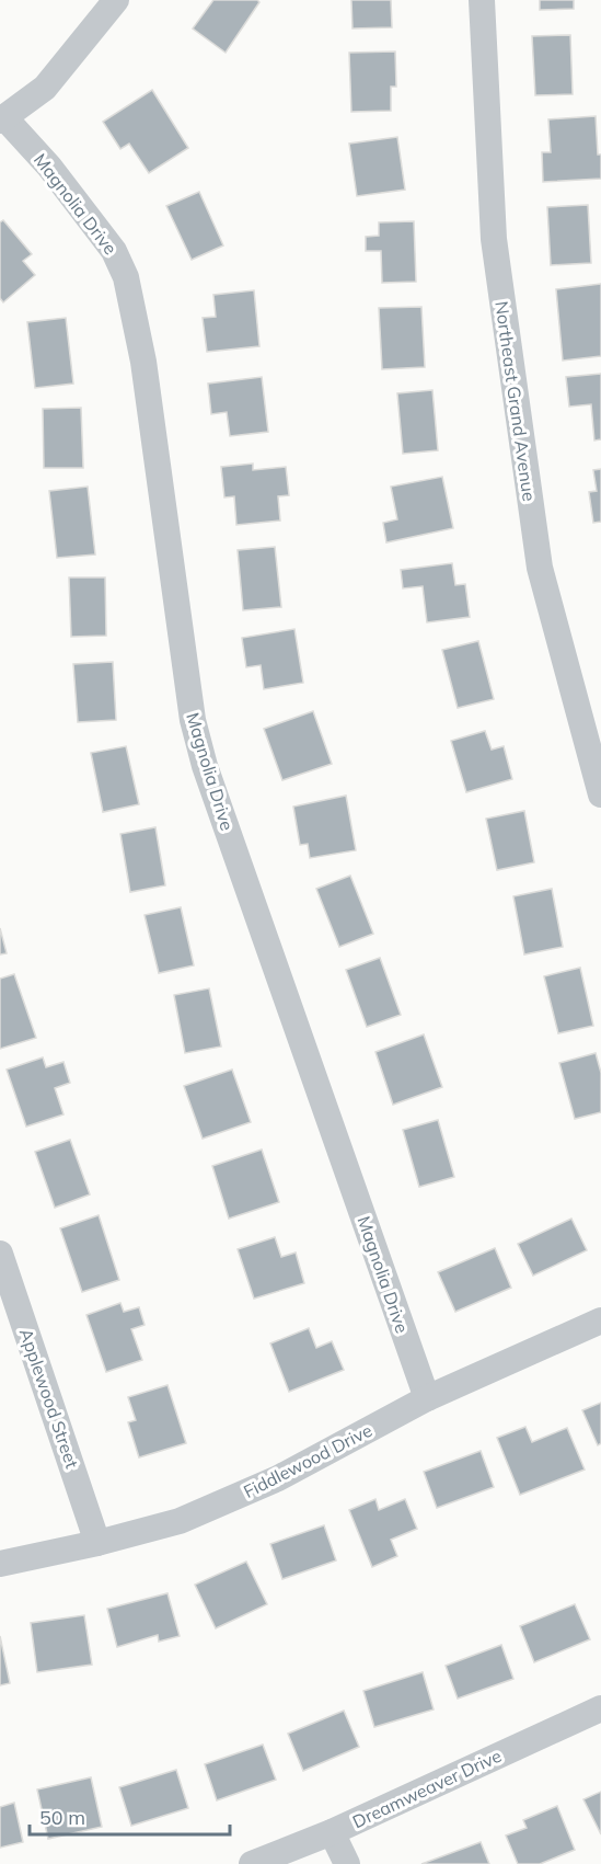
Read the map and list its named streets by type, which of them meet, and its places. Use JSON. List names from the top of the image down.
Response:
{
  "streets": {
    "street": [
      "Magnolia Drive",
      "Northeast Grand Avenue",
      "Applewood Street",
      "Fiddlewood Drive",
      "Dreamweaver Drive"
    ]
  },
  "crossings": [
    ["Magnolia Drive", "Fiddlewood Drive"],
    ["Applewood Street", "Fiddlewood Drive"]
  ],
  "scale_bar": "50 m"
}
